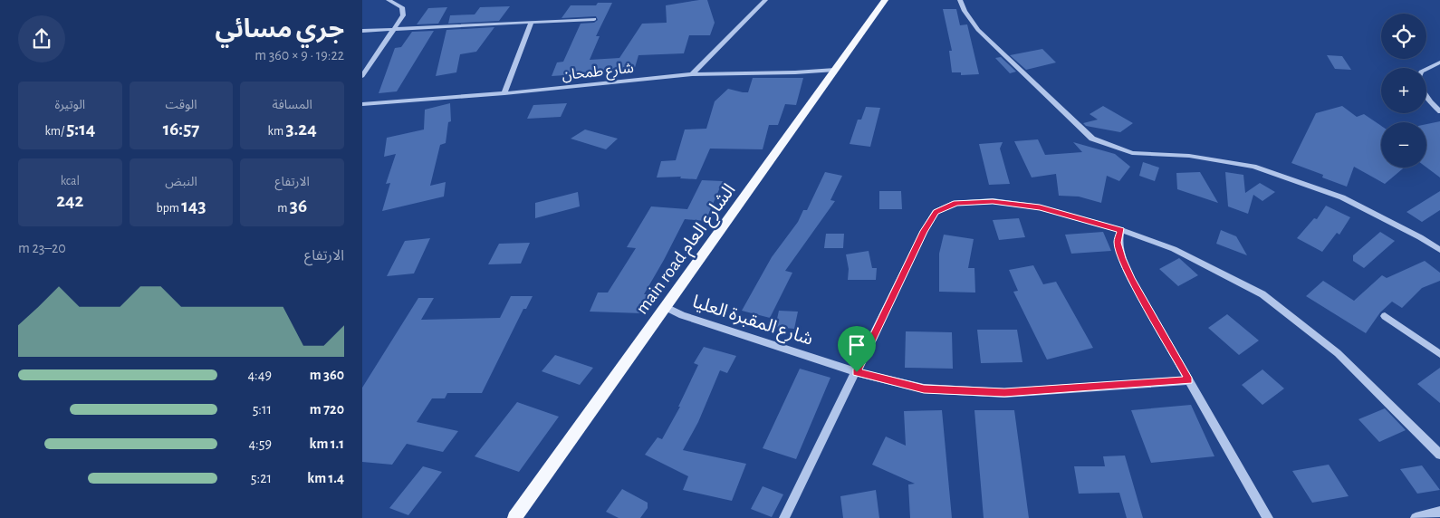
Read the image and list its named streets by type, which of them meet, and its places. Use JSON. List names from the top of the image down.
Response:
{
  "streets": {
    "main road": ["main road الشارع العام"],
    "street": ["شارع طمحان", "شارع المقبرة العليا"]
  },
  "crossings": [
    ["شارع طمحان", "main road الشارع العام"],
    ["main road الشارع العام", "شارع المقبرة العليا"]
  ],
  "page": {
    "heading": ["جري مسائي", "19:22 · 9 × 360 m"],
    "map_buttons": ["+", "−"],
    "stats": [
      ["المسافة", "3.24 km"],
      ["الوقت", "16:57"],
      ["الوتيرة", "5:14 /km"],
      ["الارتفاع", "36 m"],
      ["النبض", "143 bpm"],
      ["kcal", "242"]
    ],
    "chart": ["الارتفاع", "20–23 m"],
    "list": [
      {
        "name": "360 m",
        "note": "4:49"
      },
      {
        "name": "720 m",
        "note": "5:11"
      },
      {
        "name": "1.1 km",
        "note": "4:59"
      },
      {
        "name": "1.4 km",
        "note": "5:21"
      }
    ]
  }
}
